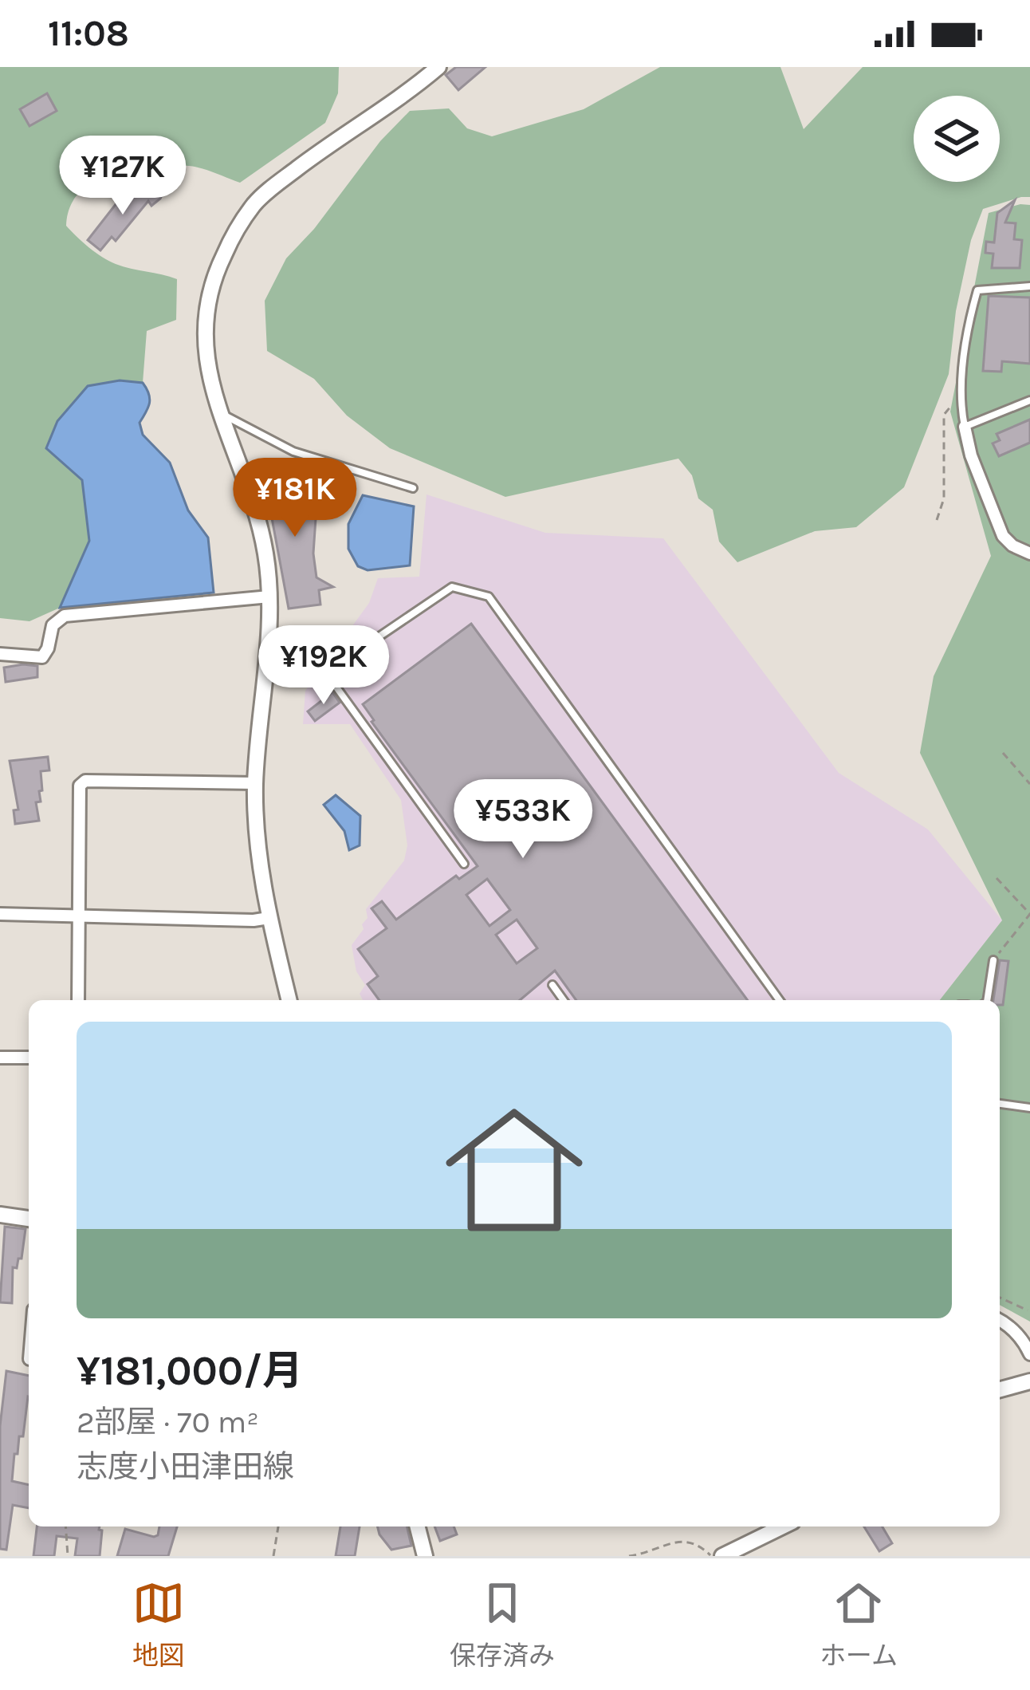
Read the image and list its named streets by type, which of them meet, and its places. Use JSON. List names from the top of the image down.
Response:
{
  "page": {
    "status": "11:08",
    "price": [
      "¥127K",
      "¥181K",
      "¥192K",
      "¥533K"
    ],
    "list": [
      {
        "name": "¥181,000/月",
        "note": "2部屋 · 70 m² · 志度小田津田線"
      }
    ],
    "tabs": ["地図", "保存済み", "ホーム"]
  }
}
